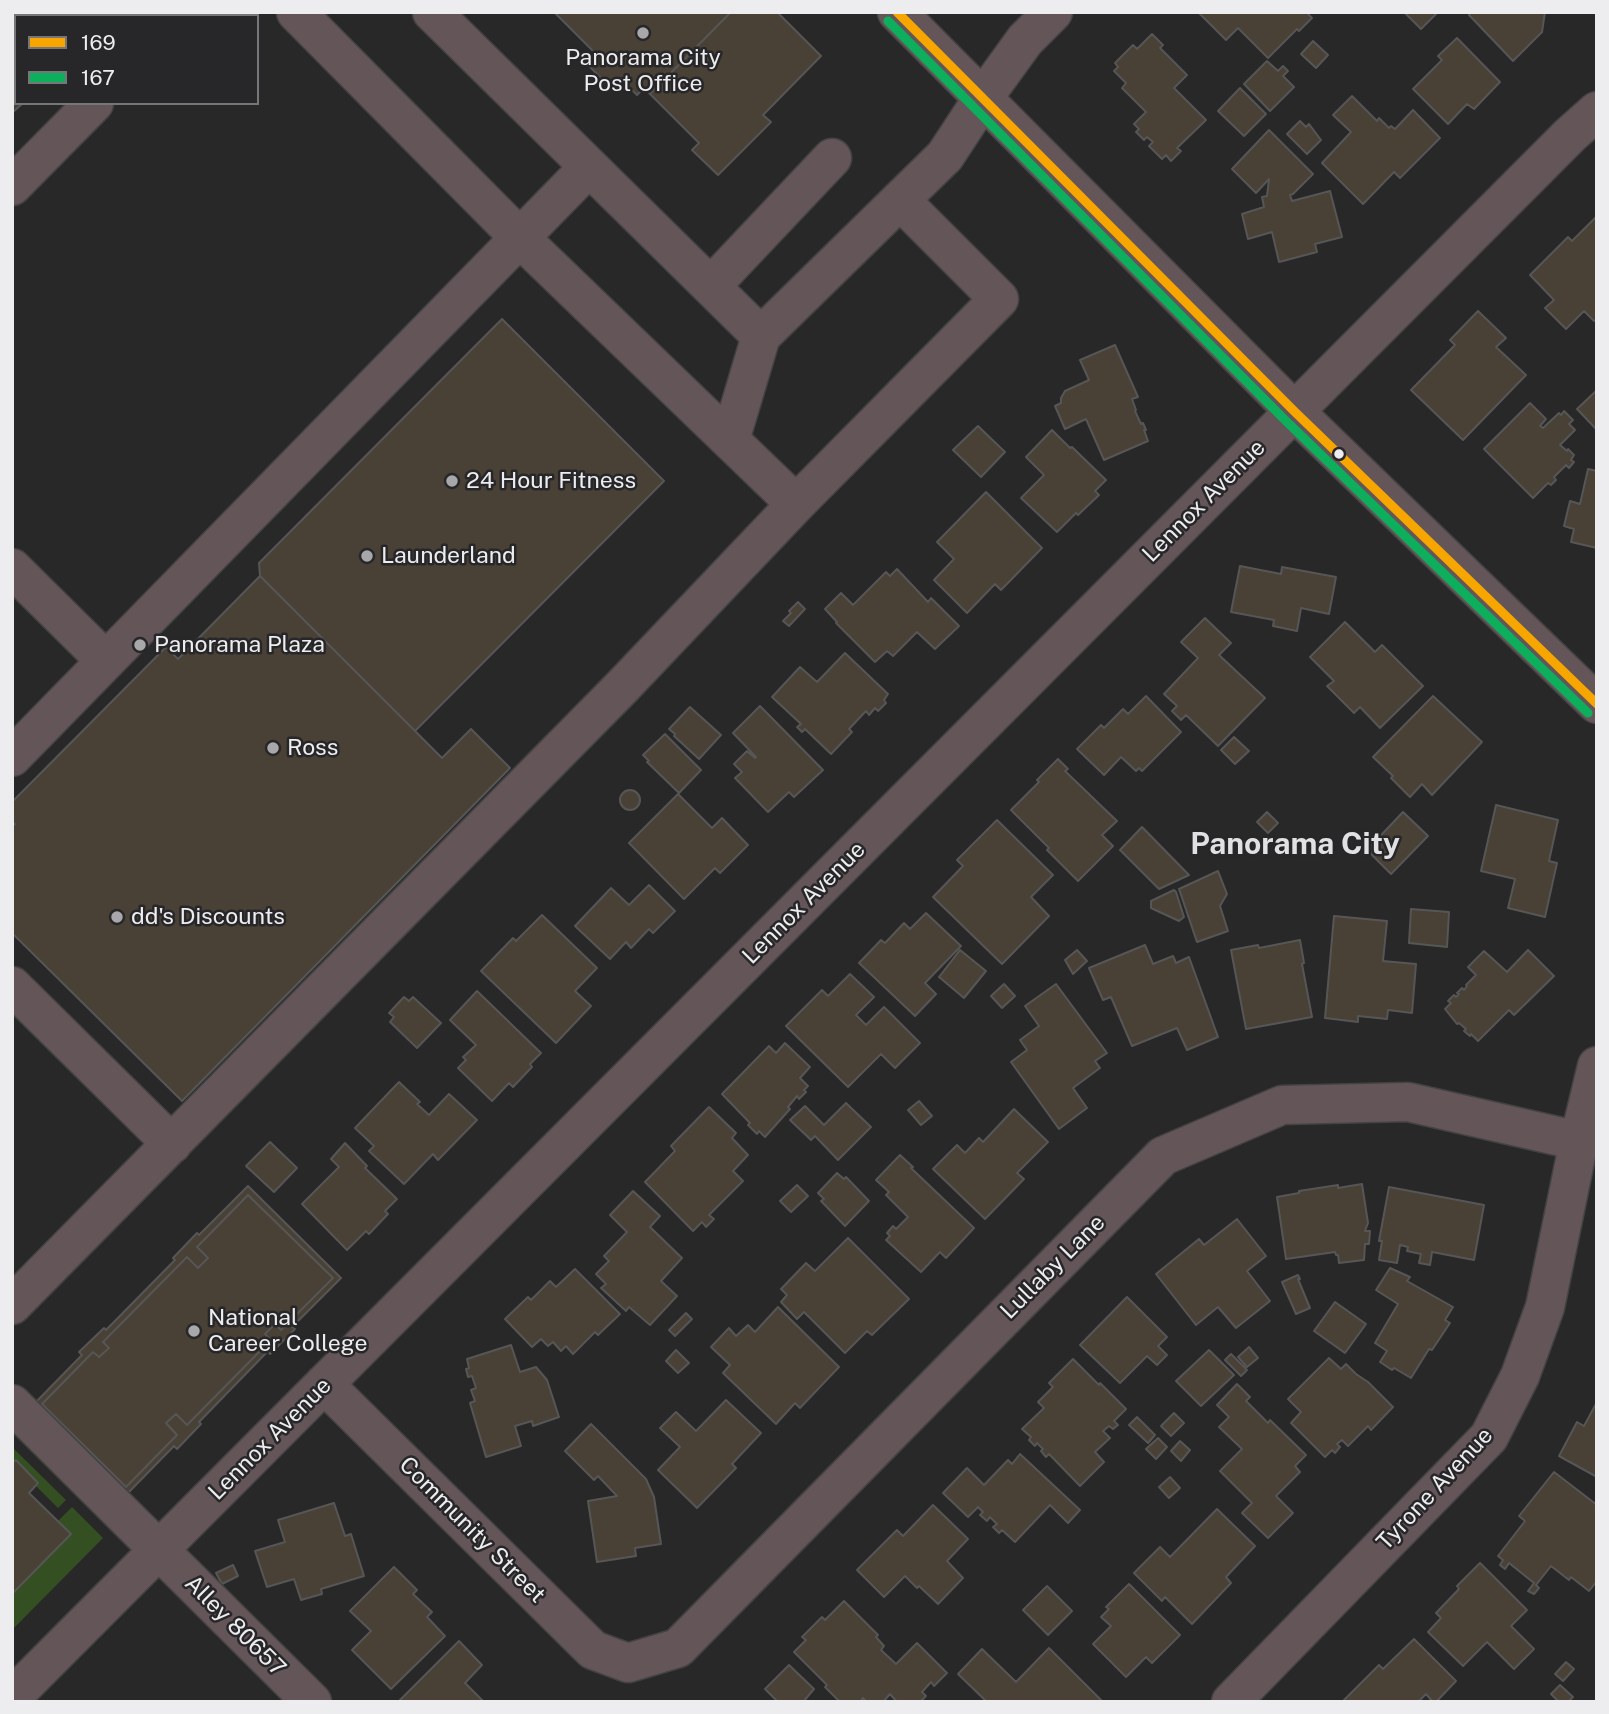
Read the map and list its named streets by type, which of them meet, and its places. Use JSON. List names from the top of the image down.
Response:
{
  "streets": {
    "street": [
      "Lennox Avenue",
      "Lullaby Lane",
      "Tyrone Avenue",
      "Community Street",
      "Alley 80657"
    ]
  },
  "crossings": [
    ["Lennox Avenue", "Community Street"],
    ["Lennox Avenue", "Alley 80657"],
    ["Lullaby Lane", "Tyrone Avenue"],
    ["Lullaby Lane", "Community Street"]
  ],
  "districts": ["Panorama City"],
  "places": [
    "Panorama City Post Office",
    "24 Hour Fitness",
    "Launderland",
    "Panorama Plaza",
    "Ross",
    "dd's Discounts",
    "National Career College"
  ],
  "lines": ["transit line 169", "transit line 167"],
  "legend": ["169", "167"]
}
